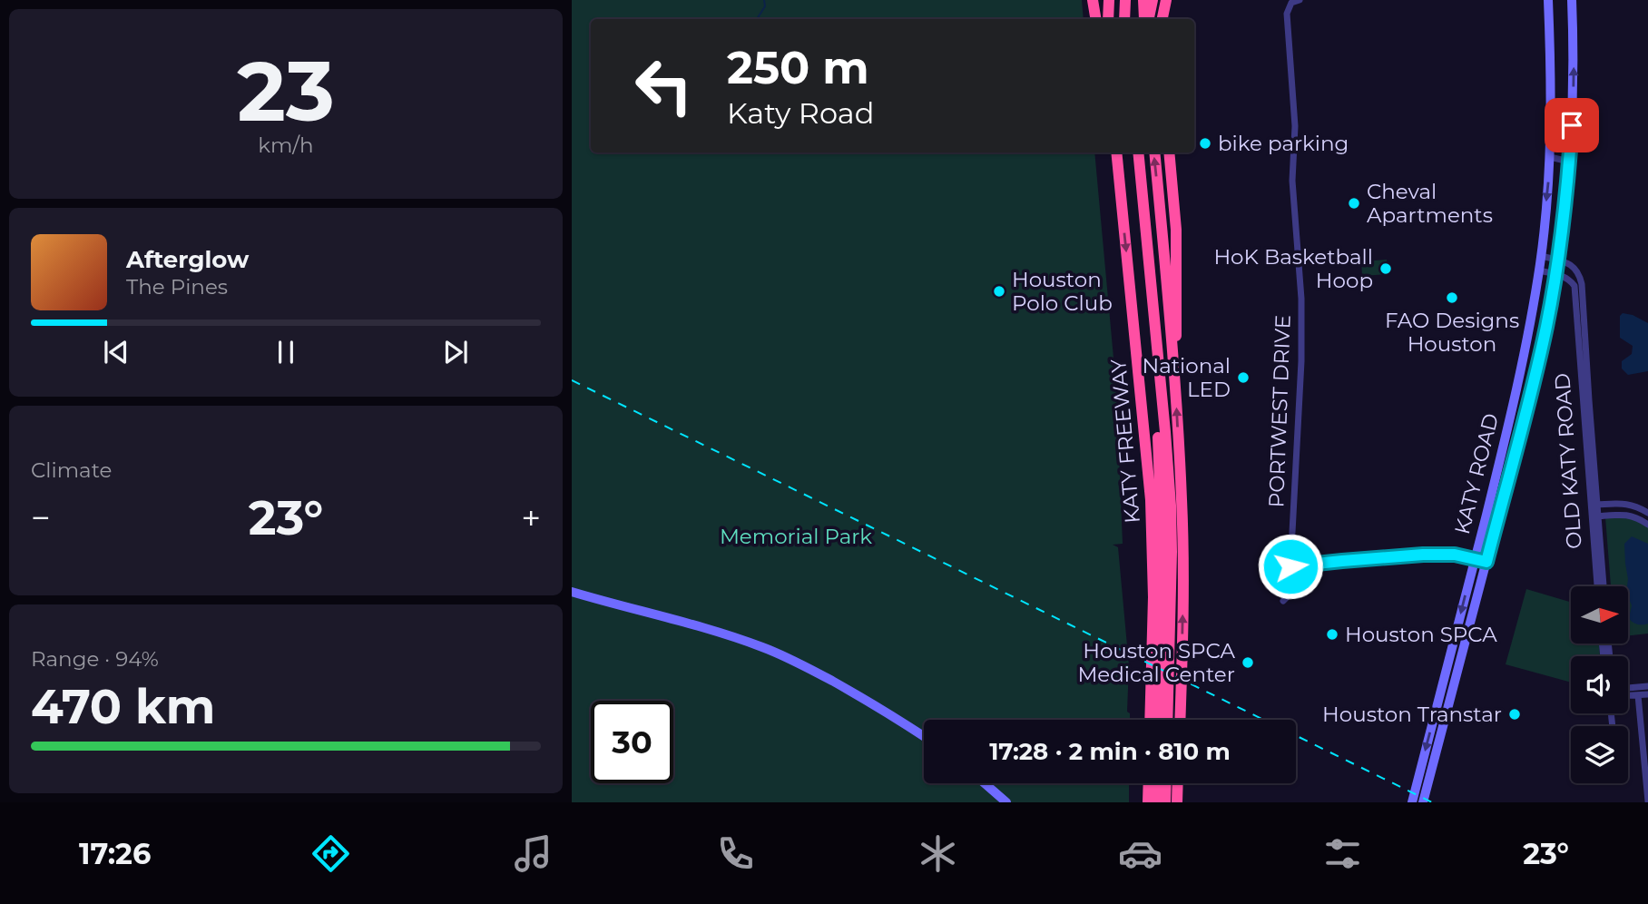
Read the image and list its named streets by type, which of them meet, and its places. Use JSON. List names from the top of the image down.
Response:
{
  "streets": {
    "highway": ["KATY FREEWAY"],
    "main road": ["KATY ROAD"],
    "street": ["PORTWEST DRIVE", "OLD KATY ROAD"]
  },
  "crossings": [
    ["OLD KATY ROAD", "KATY ROAD"]
  ],
  "parks": ["Memorial Park"],
  "places": [
    "bike parking",
    "Cheval Apartments",
    "HoK Basketball Hoop",
    "Houston Polo Club",
    "FAO Designs Houston",
    "National LED",
    "Houston SPCA",
    "Houston SPCA Medical Center",
    "Houston Transtar"
  ],
  "north": "right",
  "page": {
    "tile": [
      ["23", "km/h"],
      "Climate",
      ["Range · 94%", "470 km"]
    ],
    "turn": ["250 m", "Katy Road"],
    "song": ["Afterglow", "The Pines"],
    "heat": ["−", "23°", "+"],
    "limit": "30",
    "trip": "17:28 · 2 min · 810 m",
    "tabs": ["17:26", "23°"]
  }
}
